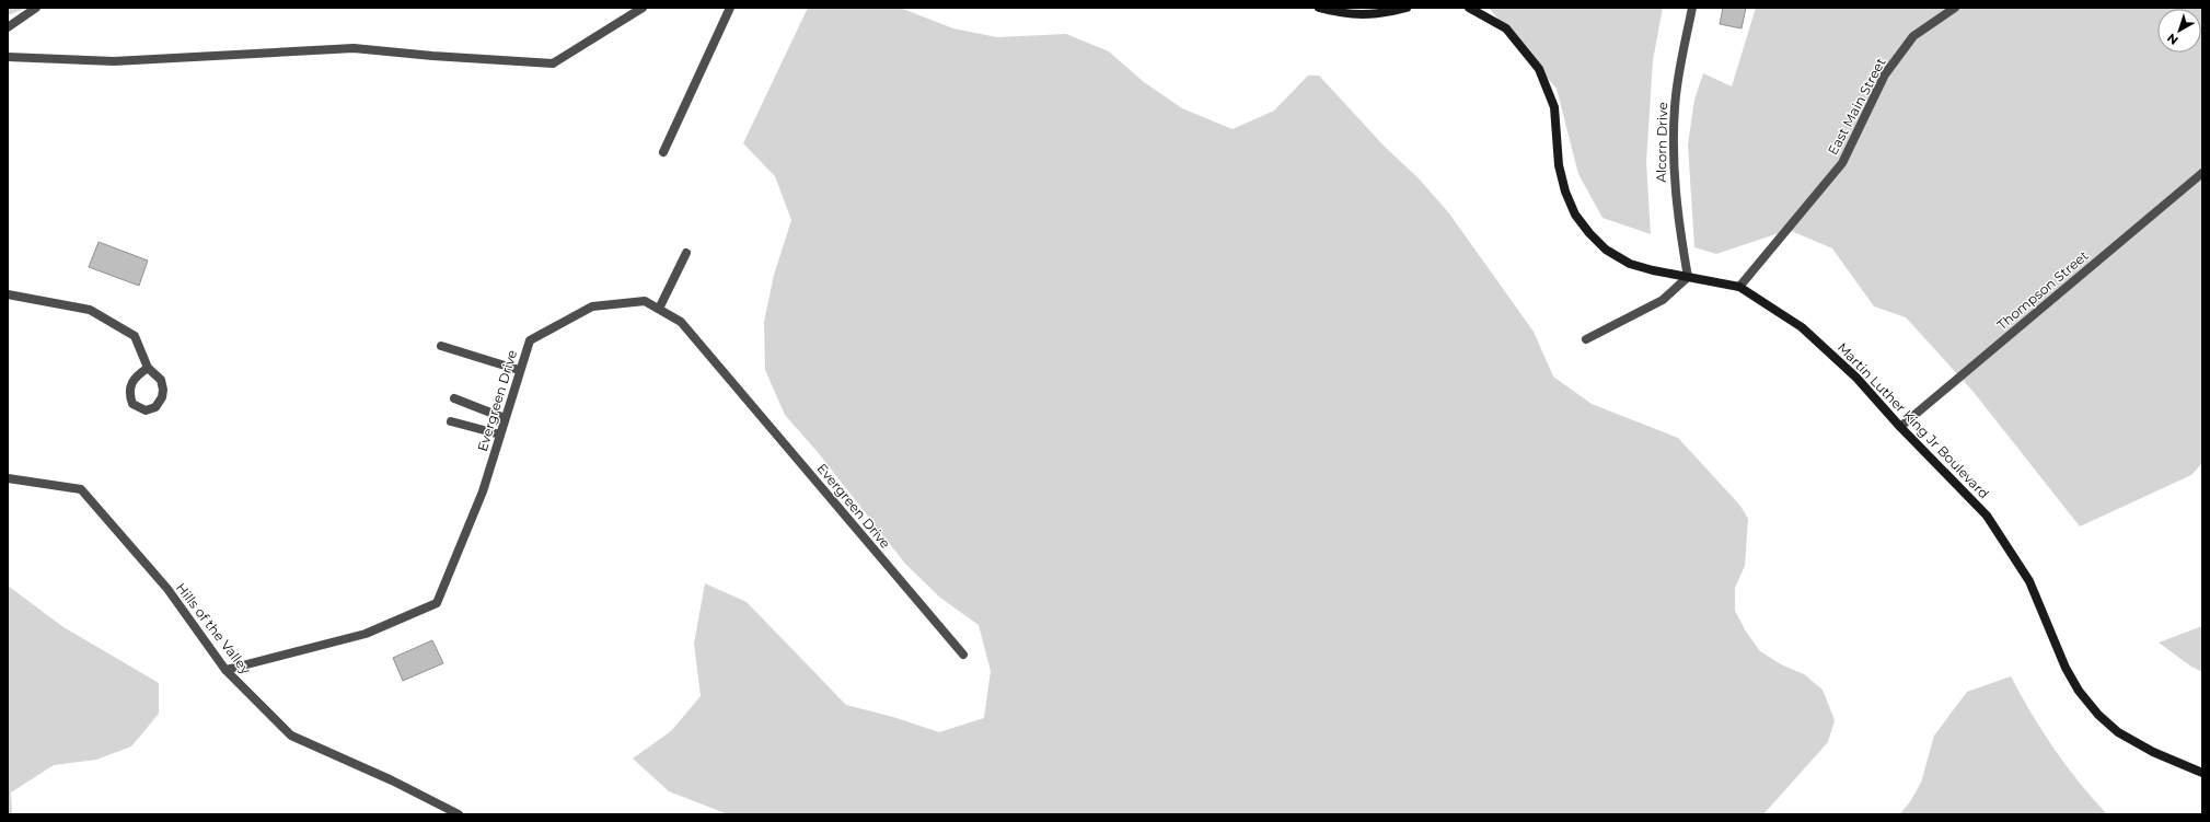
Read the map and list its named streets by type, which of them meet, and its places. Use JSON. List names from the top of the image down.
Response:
{
  "streets": {
    "street": [
      "East Main Street",
      "Alcorn Drive",
      "Thompson Street",
      "Evergreen Drive",
      "Martin Luther King Jr Boulevard",
      "Hills of the Valley"
    ]
  },
  "crossings": [
    ["East Main Street", "Martin Luther King Jr Boulevard"],
    ["Alcorn Drive", "Martin Luther King Jr Boulevard"],
    ["Thompson Street", "Martin Luther King Jr Boulevard"],
    ["Evergreen Drive", "Hills of the Valley"]
  ],
  "north": "bottom left"
}
